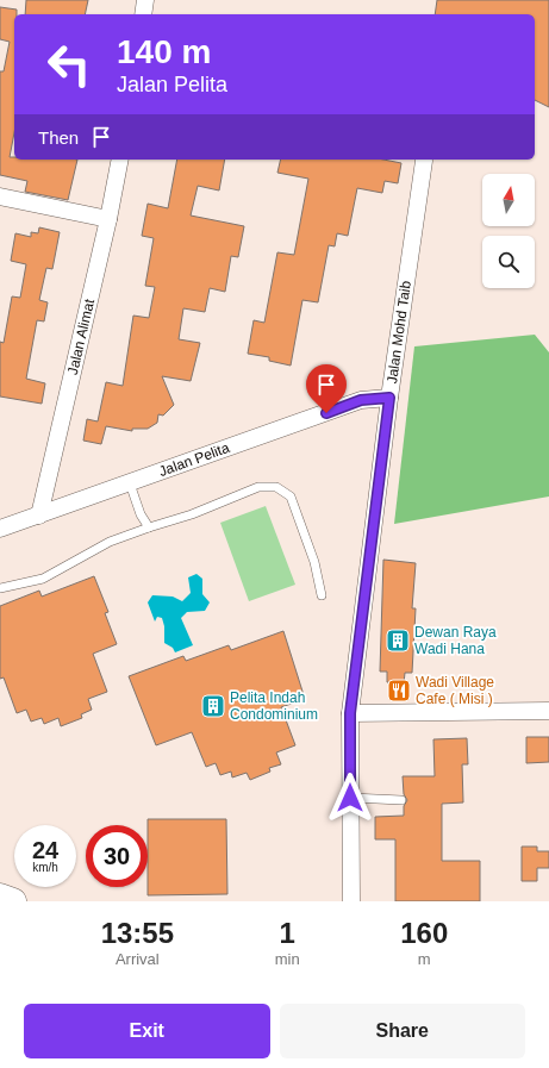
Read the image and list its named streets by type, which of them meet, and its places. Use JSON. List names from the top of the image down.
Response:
{
  "streets": {
    "street": ["Jalan Mohd Taib", "Jalan Alimat", "Jalan Pelita"]
  },
  "crossings": [
    ["Jalan Mohd Taib", "Jalan Pelita"],
    ["Jalan Alimat", "Jalan Pelita"]
  ],
  "places": {
    "building": ["Dewan Raya Wadi Hana", "Pelita Indah Condominium"],
    "restaurant": ["Wadi Village Cafe ( Misi )"]
  },
  "north": "top",
  "page": {
    "turn": ["140 m", "Jalan Pelita"],
    "then": "Then",
    "speed": "24 km/h",
    "limit": "30",
    "eta": [
      "13:55",
      "Arrival",
      "1",
      "min",
      "160",
      "m"
    ],
    "buttons": ["Exit", "Share"]
  }
}
